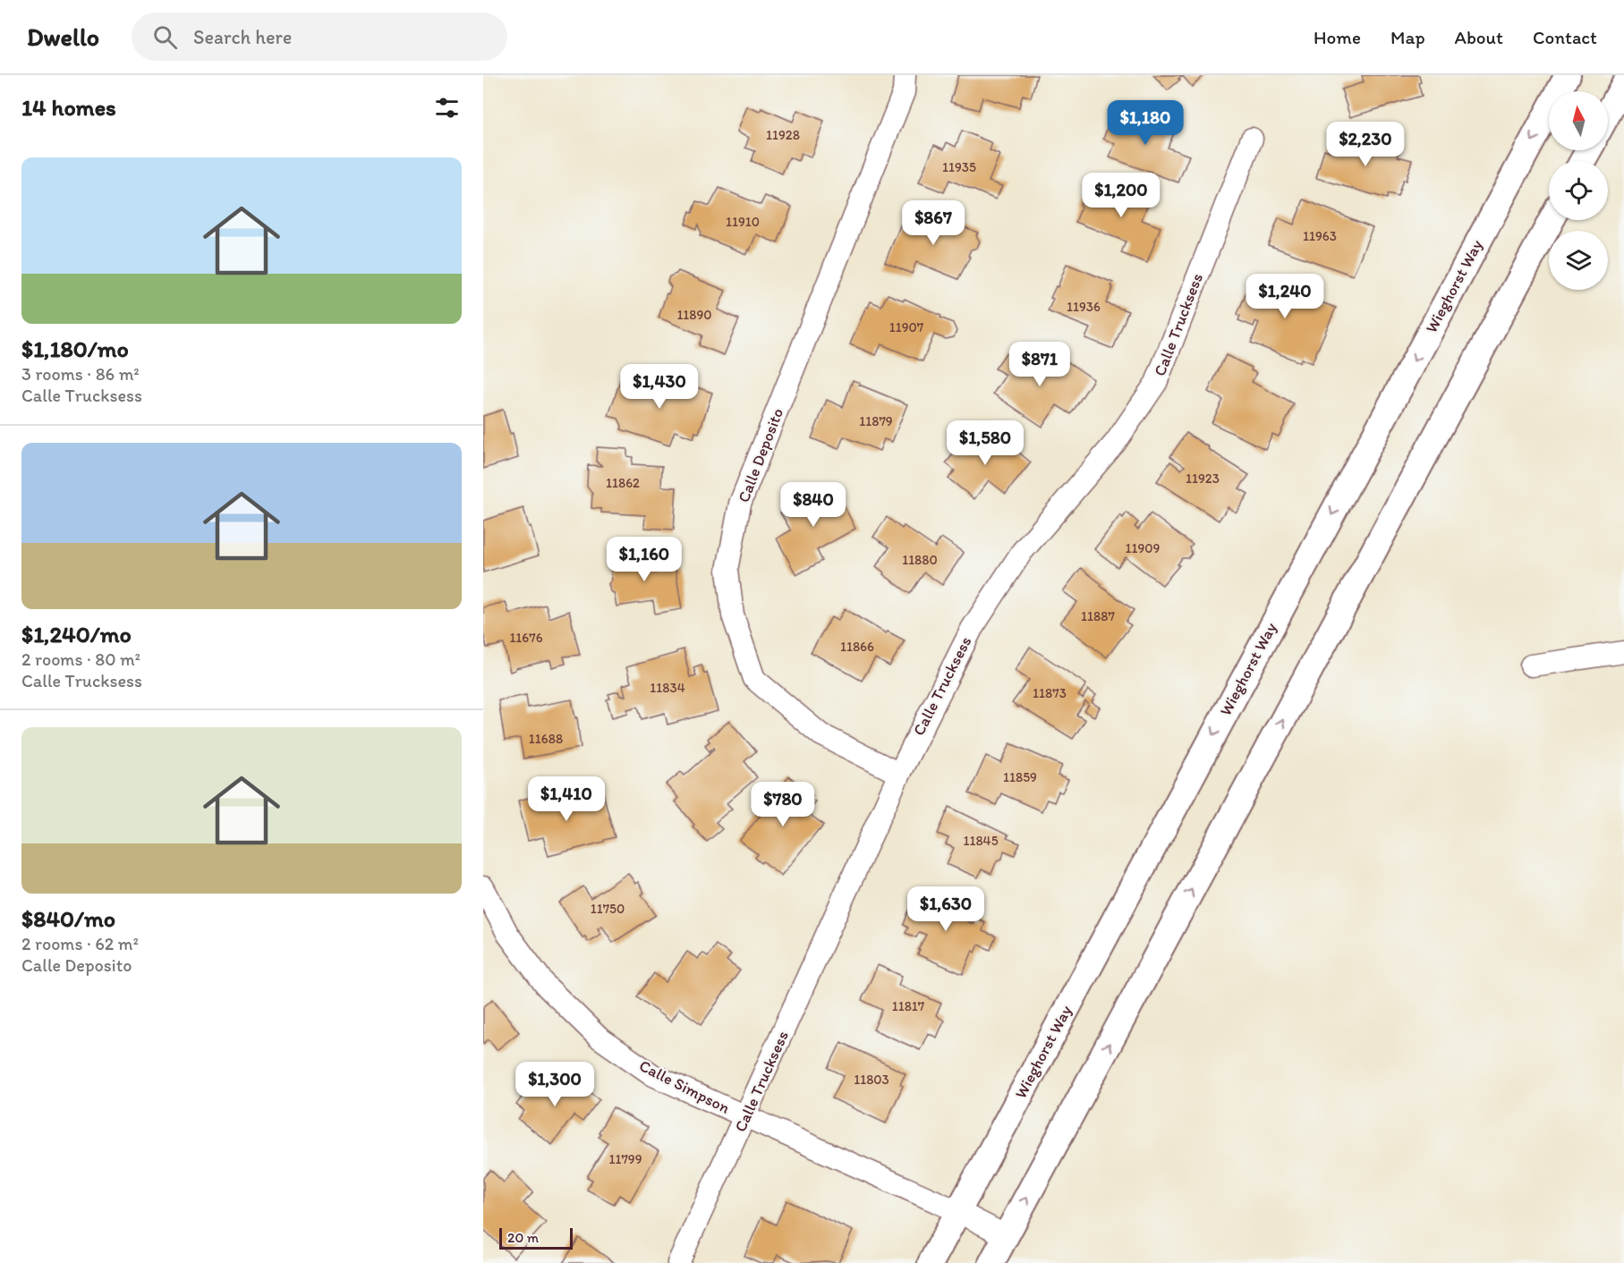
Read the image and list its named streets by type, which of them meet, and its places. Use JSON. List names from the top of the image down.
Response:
{
  "streets": {
    "street": [
      "Wieghorst Way",
      "Calle Trucksess",
      "Calle Deposito",
      "Calle Simpson"
    ]
  },
  "crossings": [
    ["Wieghorst Way", "Calle Simpson"],
    ["Calle Trucksess", "Calle Deposito"],
    ["Calle Trucksess", "Calle Simpson"]
  ],
  "house_numbers": [
    "11928",
    "11935",
    "11910",
    "11963",
    "11936",
    "11890",
    "11907",
    "11879",
    "11923",
    "11862",
    "11909",
    "11880",
    "11887",
    "11676",
    "11866",
    "11834",
    "11873",
    "11688",
    "11859",
    "11845",
    "11750",
    "11817",
    "11803",
    "11799"
  ],
  "scale_bar": "20 m",
  "north": "top",
  "page": {
    "header": "Dwello",
    "search": "Search here",
    "nav": [
      "Home",
      "Map",
      "About",
      "Contact"
    ],
    "heading": "14 homes",
    "price": [
      "$1,180",
      "$2,230",
      "$1,200",
      "$867",
      "$1,240",
      "$871",
      "$1,430",
      "$1,580",
      "$840",
      "$1,160",
      "$1,410",
      "$780",
      "$1,630",
      "$1,300"
    ],
    "list": [
      {
        "name": "$1,180/mo",
        "note": "3 rooms · 86 m² · Calle Trucksess"
      },
      {
        "name": "$1,240/mo",
        "note": "2 rooms · 80 m² · Calle Trucksess"
      },
      {
        "name": "$840/mo",
        "note": "2 rooms · 62 m² · Calle Deposito"
      }
    ],
    "scale": "20 m"
  }
}
